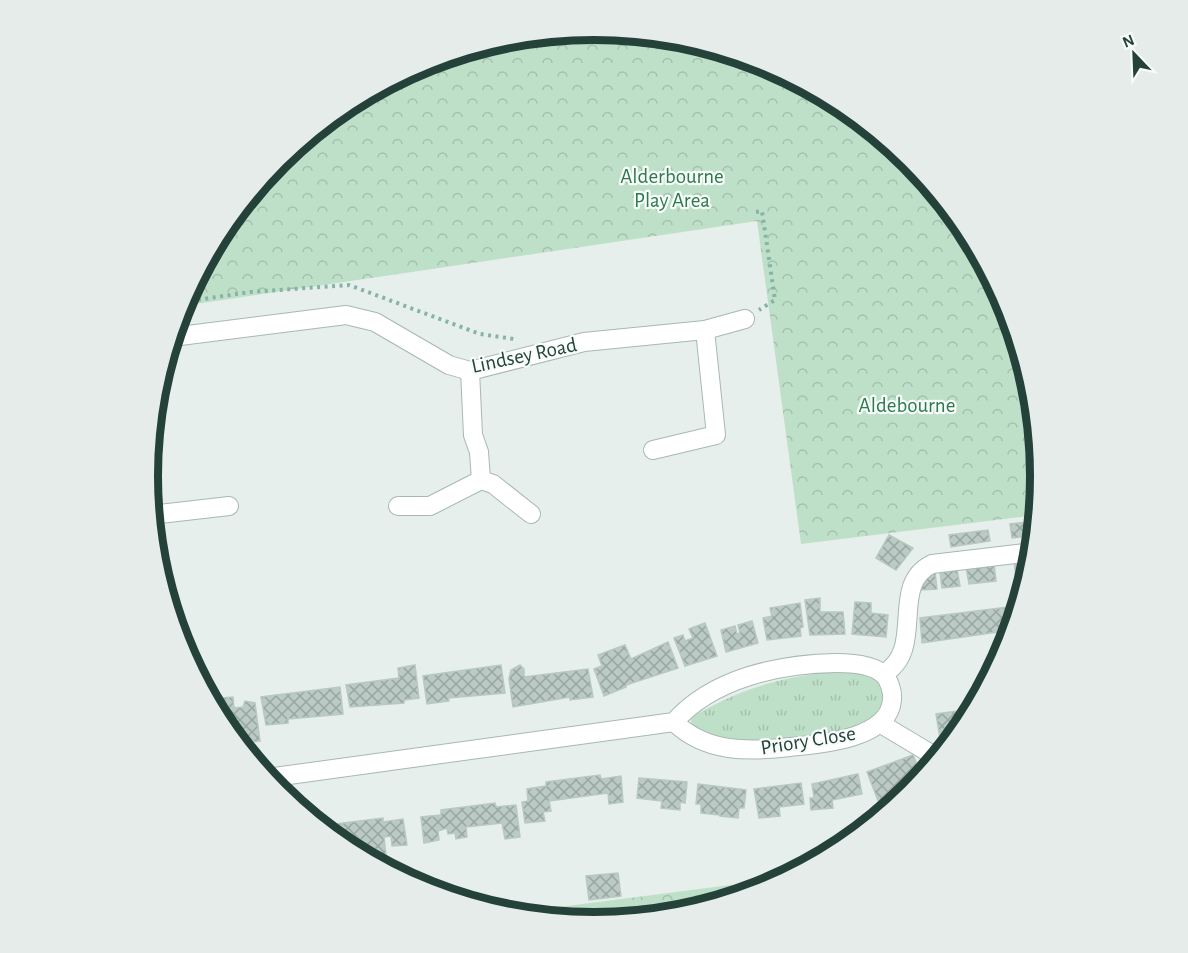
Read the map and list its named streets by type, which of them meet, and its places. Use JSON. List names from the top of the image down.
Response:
{
  "streets": {
    "street": ["Lindsey Road", "Priory Close"]
  },
  "parks": ["Alderbourne Play Area", "Aldebourne"],
  "north": "top left"
}
